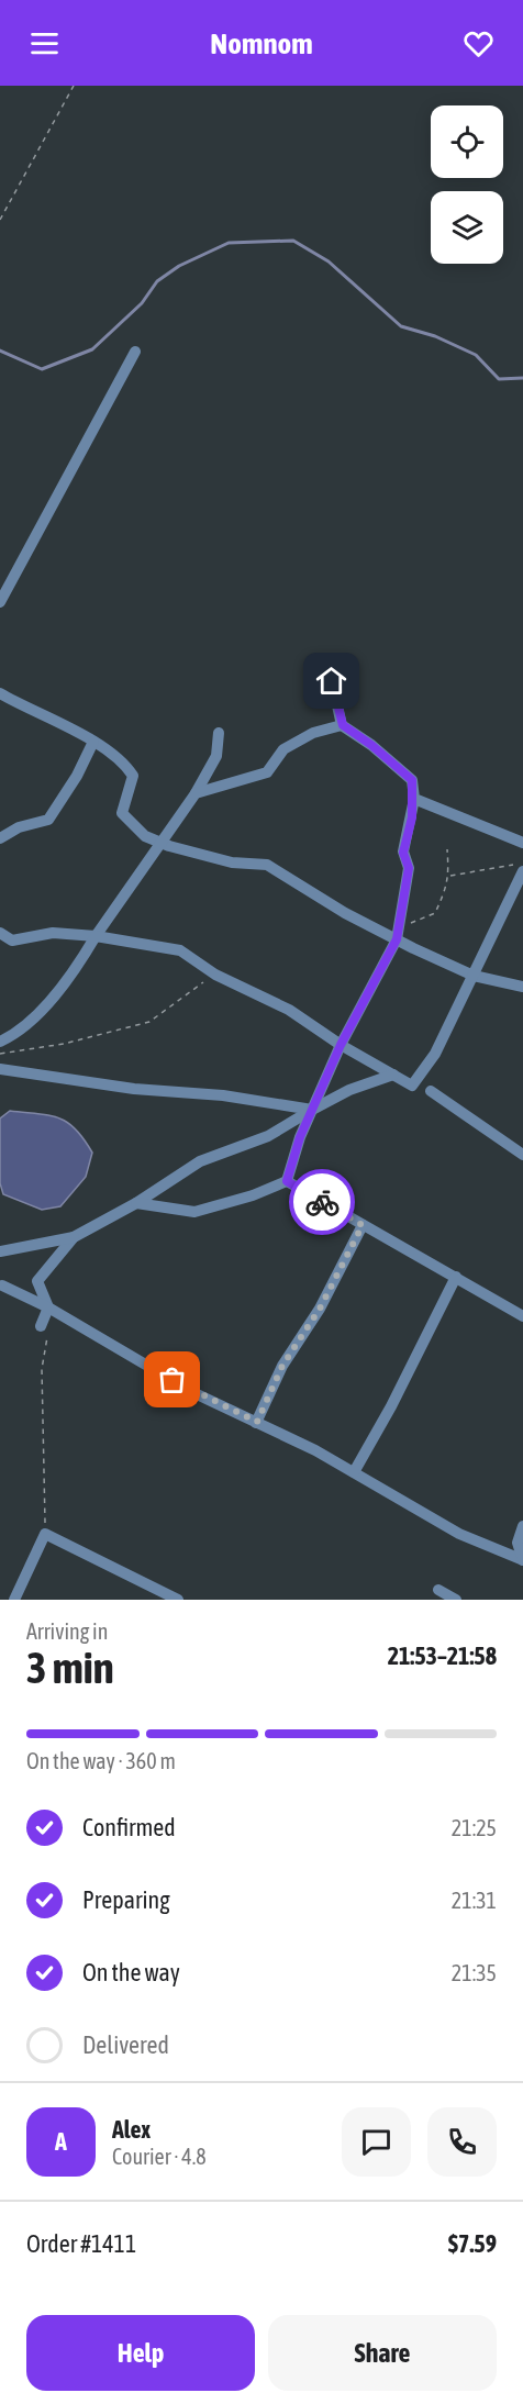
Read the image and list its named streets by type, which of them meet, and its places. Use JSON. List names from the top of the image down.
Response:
{
  "page": {
    "header": "Nomnom",
    "heading": ["3 min", "Arriving in", "21:53–21:58"],
    "panel": [
      "Alex",
      "Courier · 4.8",
      "Order #1411",
      "$7.59"
    ],
    "bar": "On the way · 360 m",
    "list": [
      ["Confirmed", "21:25"],
      ["Preparing", "21:31"],
      ["On the way", "21:35"],
      "Delivered"
    ],
    "round": "A",
    "buttons": ["Help", "Share"]
  }
}
